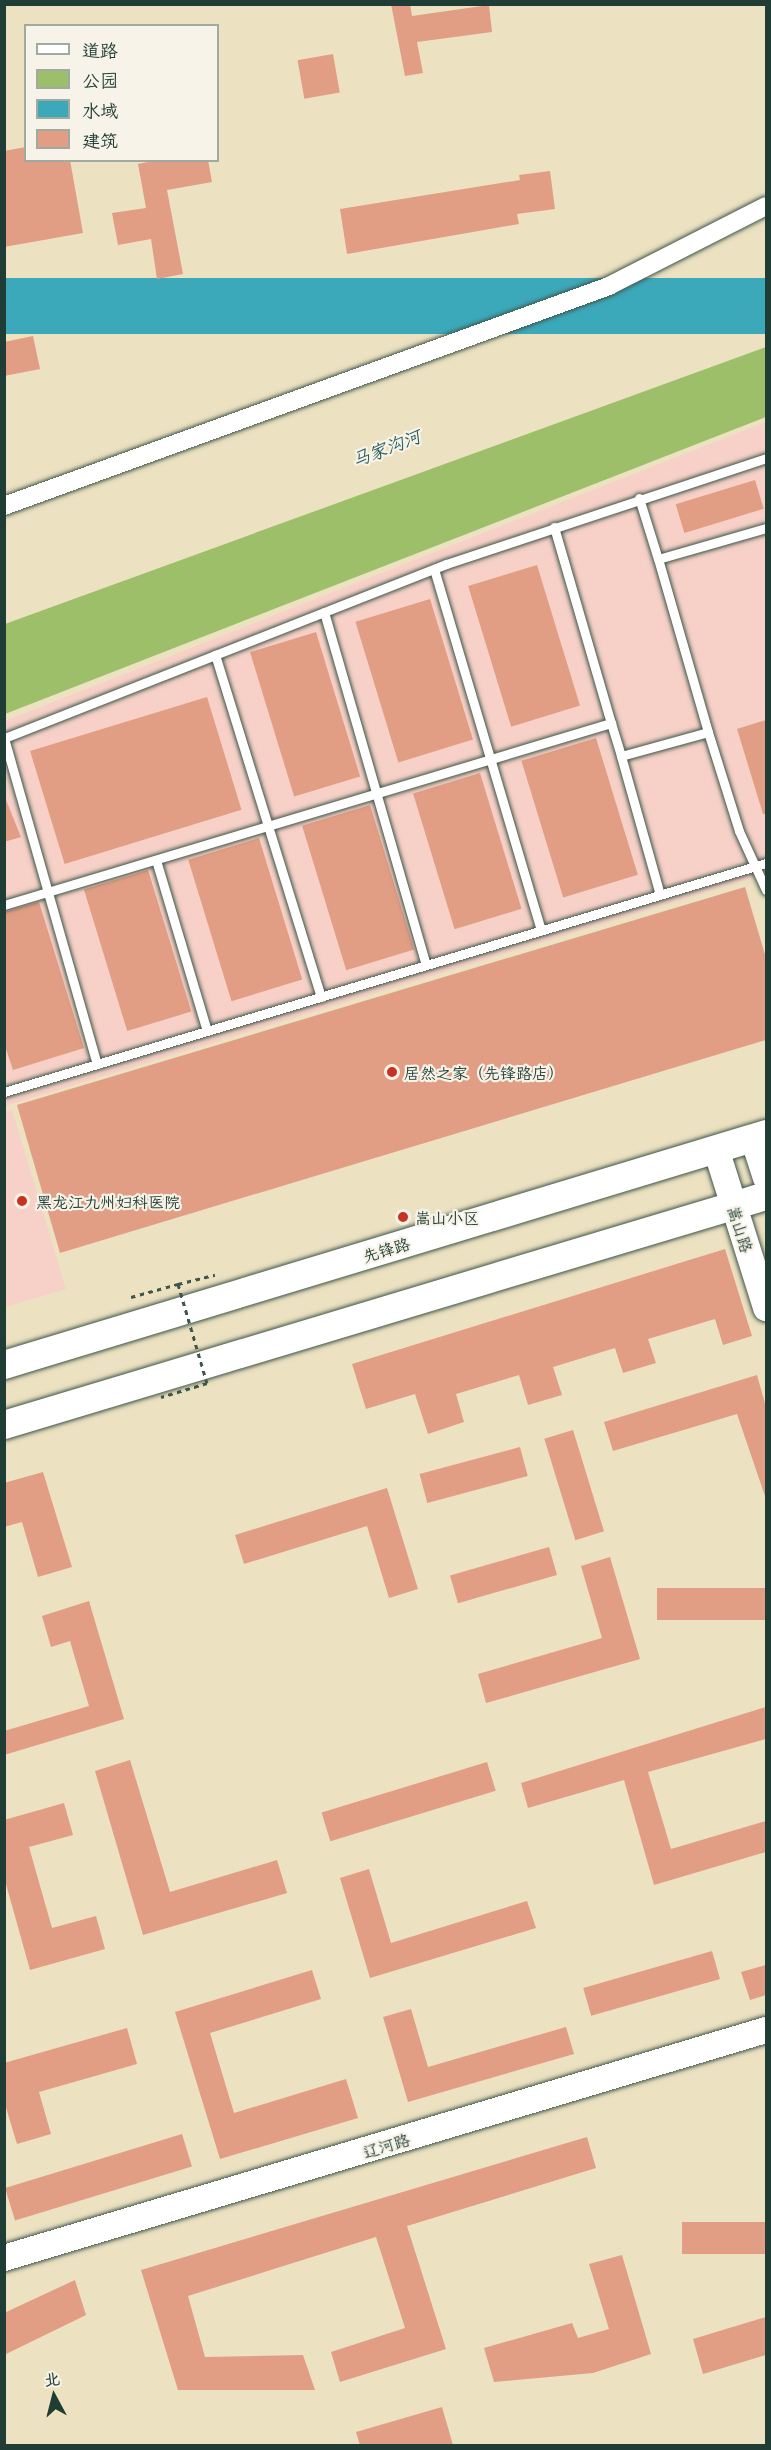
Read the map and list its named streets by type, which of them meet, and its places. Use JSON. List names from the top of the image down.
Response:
{
  "streets": {
    "main road": ["嵩山路", "先锋路", "辽河路"]
  },
  "crossings": [
    ["嵩山路", "先锋路"]
  ],
  "water": ["马家沟河"],
  "places": ["居然之家（先锋路店）", "黑龙江九州妇科医院", "嵩山小区"],
  "legend": [
    "道路",
    "公园",
    "水域",
    "建筑"
  ],
  "north": "top"
}
